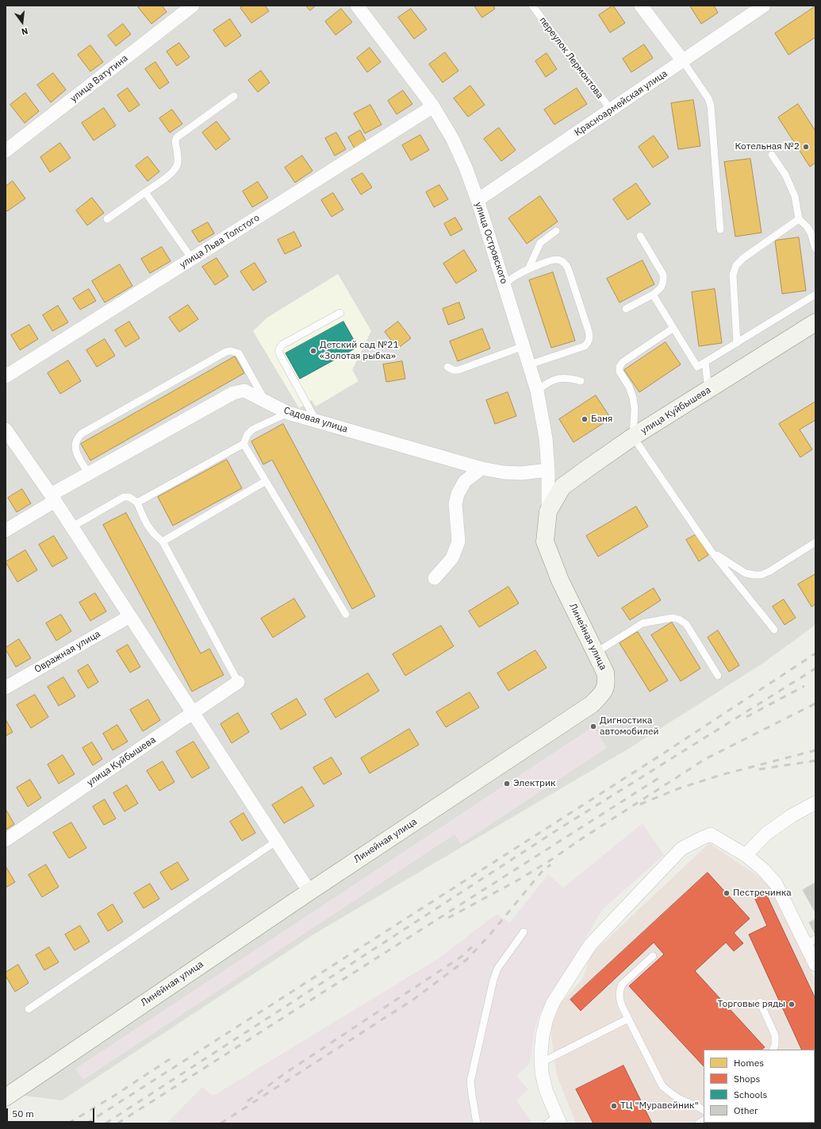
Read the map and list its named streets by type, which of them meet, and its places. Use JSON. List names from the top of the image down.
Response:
{
  "streets": {
    "street": [
      "улица Ватутина",
      "Красноармейская улица",
      "улица Льва Толстого",
      "улица Островского",
      "улица Куйбышева",
      "Садовая улица",
      "Линейная улица",
      "Овражная улица"
    ],
    "lane": ["переулок Лермонтова"]
  },
  "crossings": [
    ["переулок Лермонтова", "Красноармейская улица"],
    ["Красноармейская улица", "улица Островского"],
    ["улица Льва Толстого", "улица Островского"],
    ["улица Островского", "улица Куйбышева"],
    ["улица Островского", "Садовая улица"],
    ["улица Островского", "Линейная улица"],
    ["улица Куйбышева", "Линейная улица"]
  ],
  "places": [
    "Котельная №2",
    "Детский сад №21 «Золотая рыбка»",
    "Баня",
    "Дигностика автомобилей",
    "Электрик",
    "Пестречинка",
    "Торговые ряды",
    "ТЦ \"Муравейник\""
  ],
  "legend": [
    "Homes",
    "Shops",
    "Schools",
    "Other"
  ],
  "scale_bar": "50 m",
  "north": "bottom"
}
